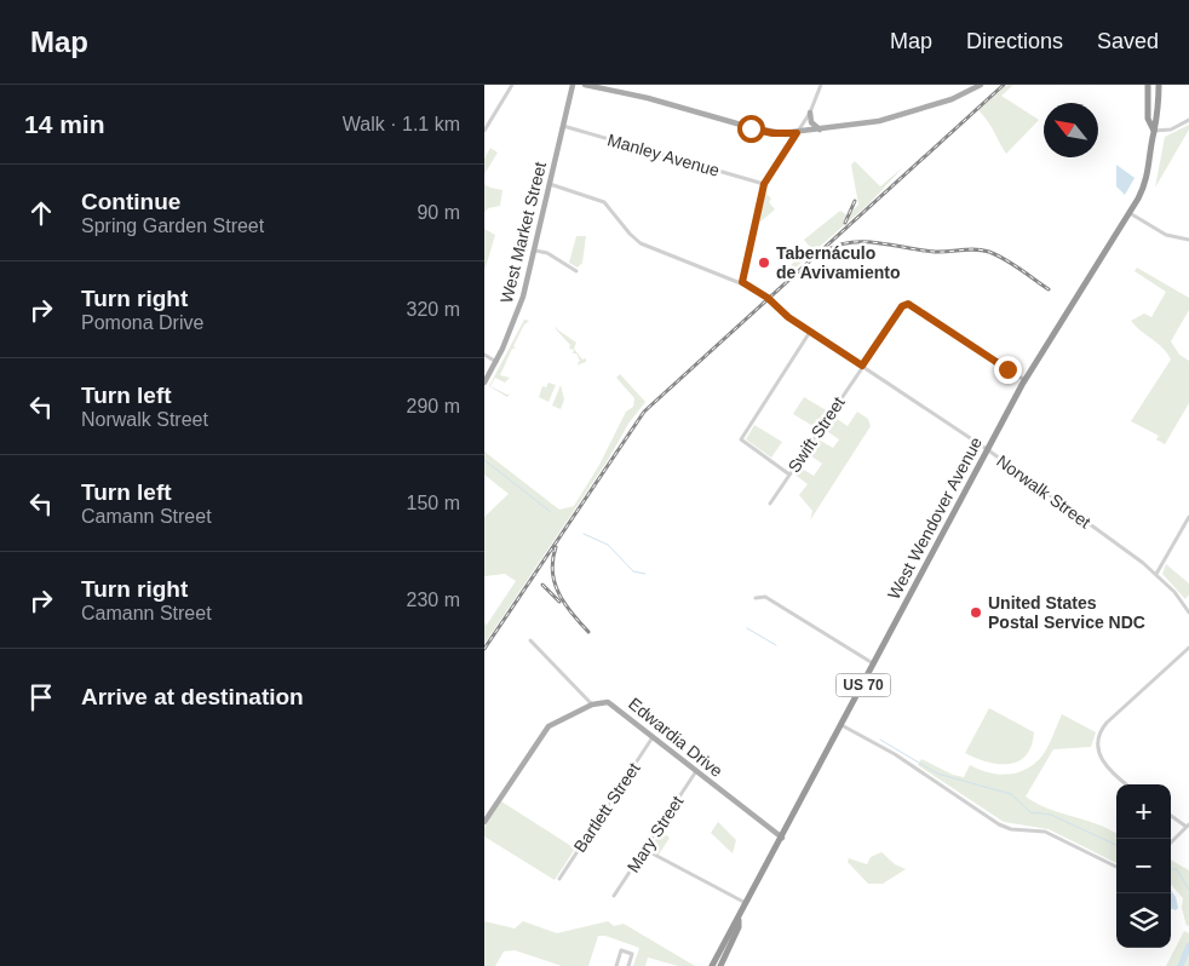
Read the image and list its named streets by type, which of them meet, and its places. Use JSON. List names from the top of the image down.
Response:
{
  "streets": {
    "highway": ["West Wendover Avenue", "US 70"],
    "main road": ["West Market Street", "Edwardia Drive"],
    "street": [
      "Manley Avenue",
      "Swift Street",
      "Norwalk Street",
      "Bartlett Street",
      "Mary Street"
    ]
  },
  "crossings": [
    ["Manley Avenue", "West Market Street"],
    ["West Market Street", "Norwalk Street"],
    ["Swift Street", "Norwalk Street"],
    ["Swift Street", "West Wendover Avenue"],
    ["Norwalk Street", "West Wendover Avenue"],
    ["West Wendover Avenue", "Edwardia Drive"],
    ["Edwardia Drive", "Bartlett Street"],
    ["Edwardia Drive", "Mary Street"]
  ],
  "places": ["Tabernáculo de Avivamiento", "United States Postal Service NDC"],
  "north": "top left",
  "page": {
    "header": "Map",
    "nav": ["Map", "Directions", "Saved"],
    "heading": ["14 min", "Walk · 1.1 km"],
    "list": [
      ["Continue", "Spring Garden Street", "90 m"],
      ["Turn right", "Pomona Drive", "320 m"],
      ["Turn left", "Norwalk Street", "290 m"],
      ["Turn left", "Camann Street", "150 m"],
      ["Turn right", "Camann Street", "230 m"],
      "Arrive at destination"
    ],
    "map_buttons": ["+", "−"]
  }
}
